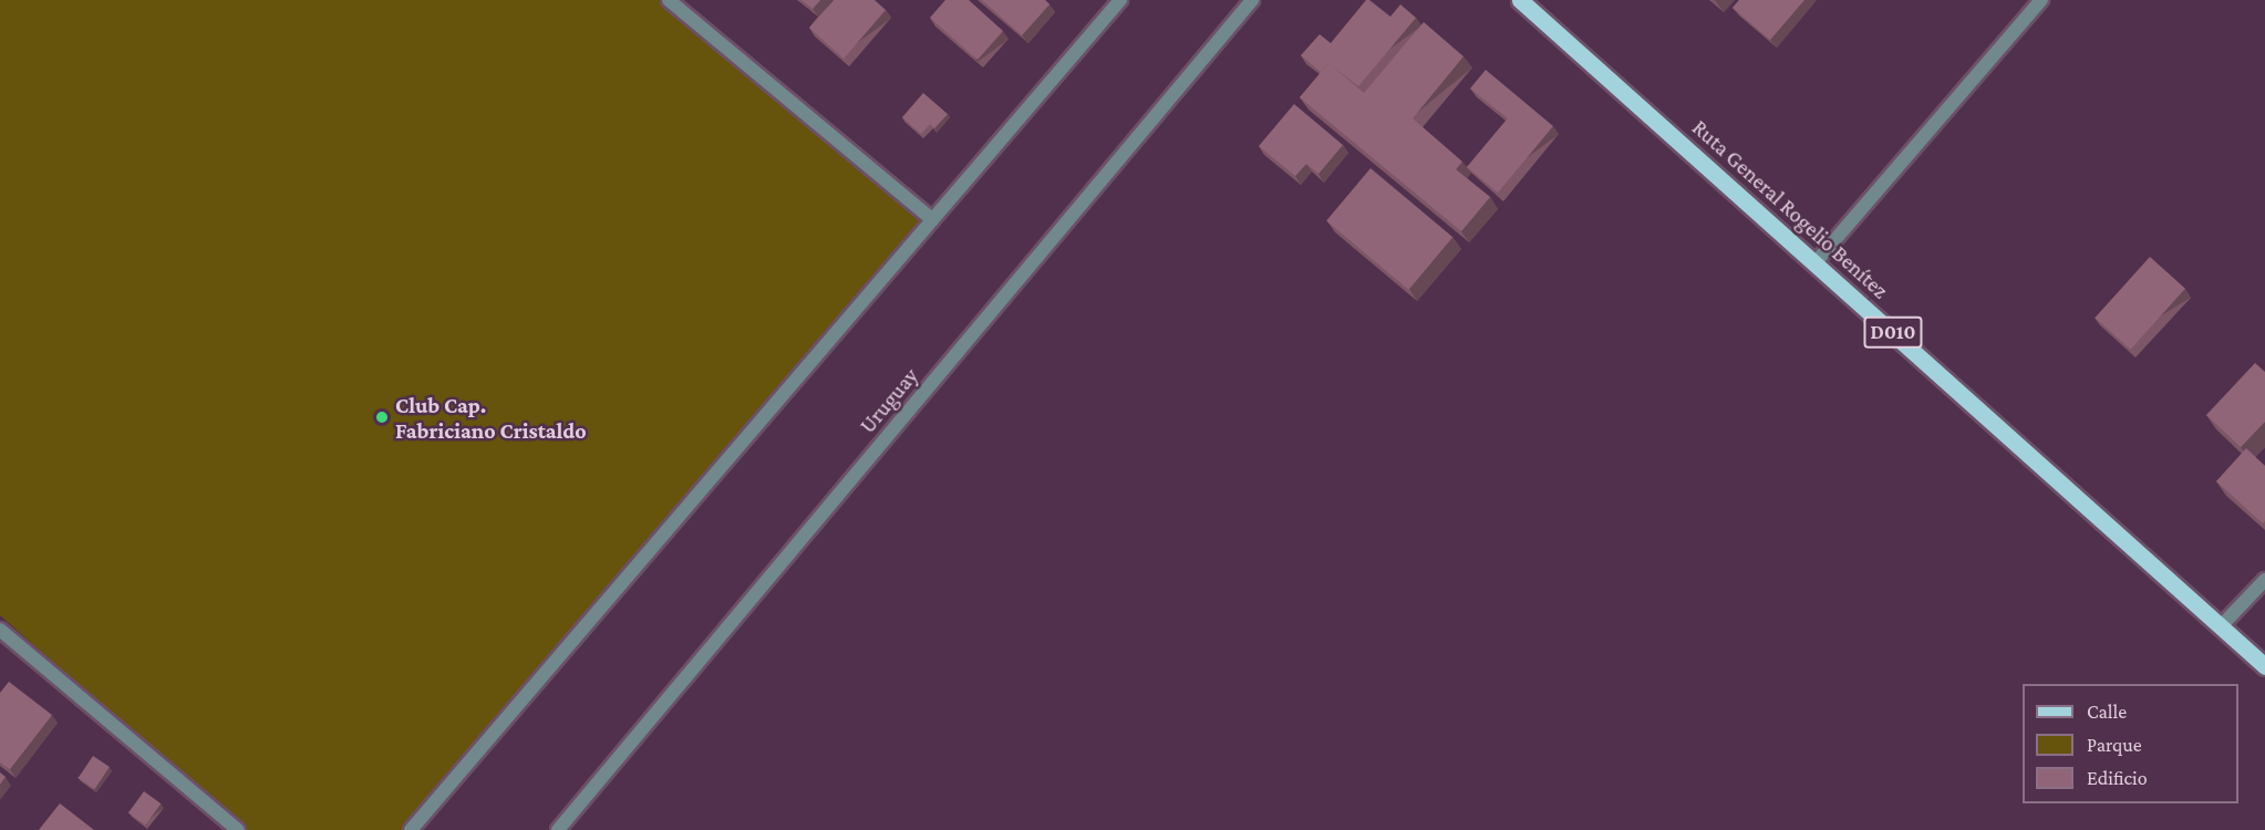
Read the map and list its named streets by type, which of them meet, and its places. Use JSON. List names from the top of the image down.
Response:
{
  "streets": {
    "main road": ["Ruta General Rogelio Benítez", "D010"],
    "street": ["Uruguay"]
  },
  "places": ["Club Cap. Fabriciano Cristaldo"],
  "legend": ["Calle", "Parque", "Edificio"]
}
